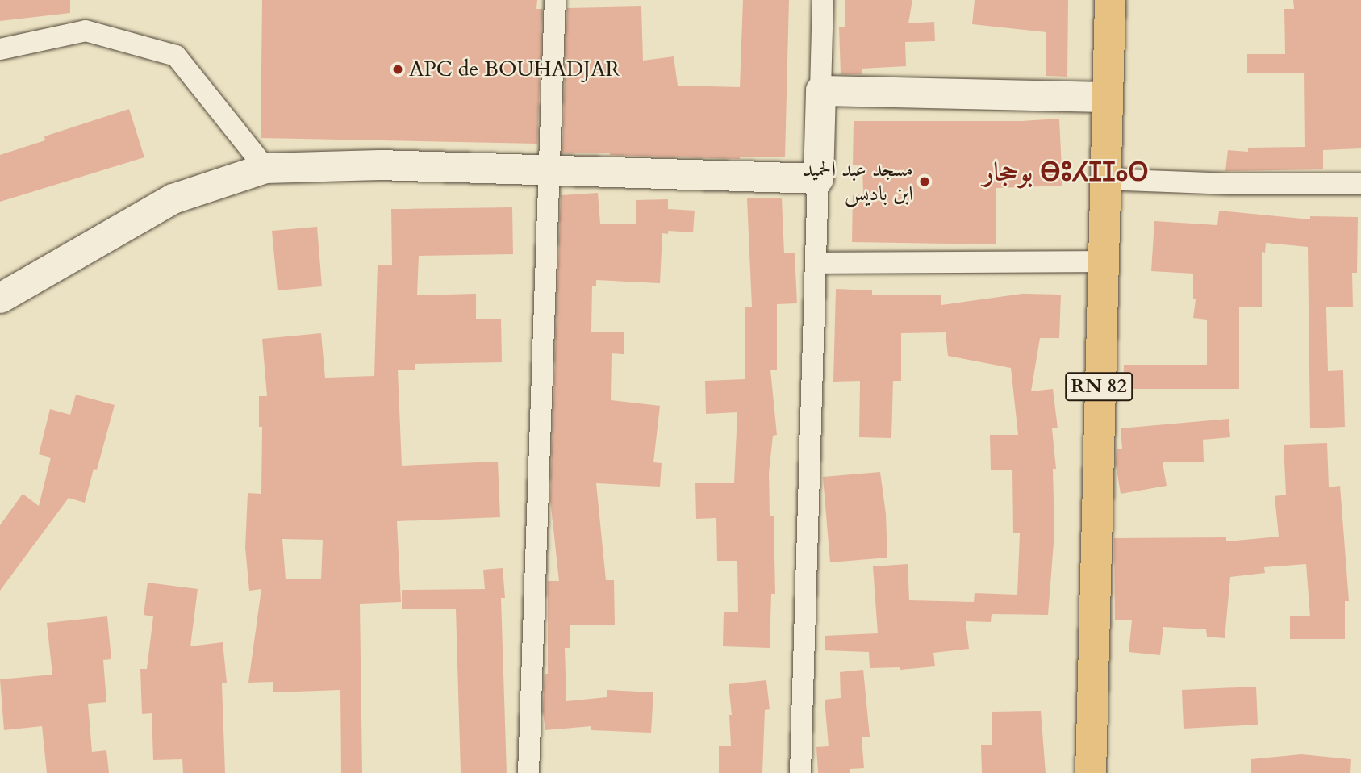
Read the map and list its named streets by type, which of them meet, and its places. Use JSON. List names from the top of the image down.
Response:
{
  "streets": {
    "main road": ["RN 82"]
  },
  "districts": ["بوحجار ⴱⵓⵃⵊⵊⴰⵔ"],
  "places": ["APC de BOUHADJAR", "مسجد عبد الحميد ابن باديس"]
}
